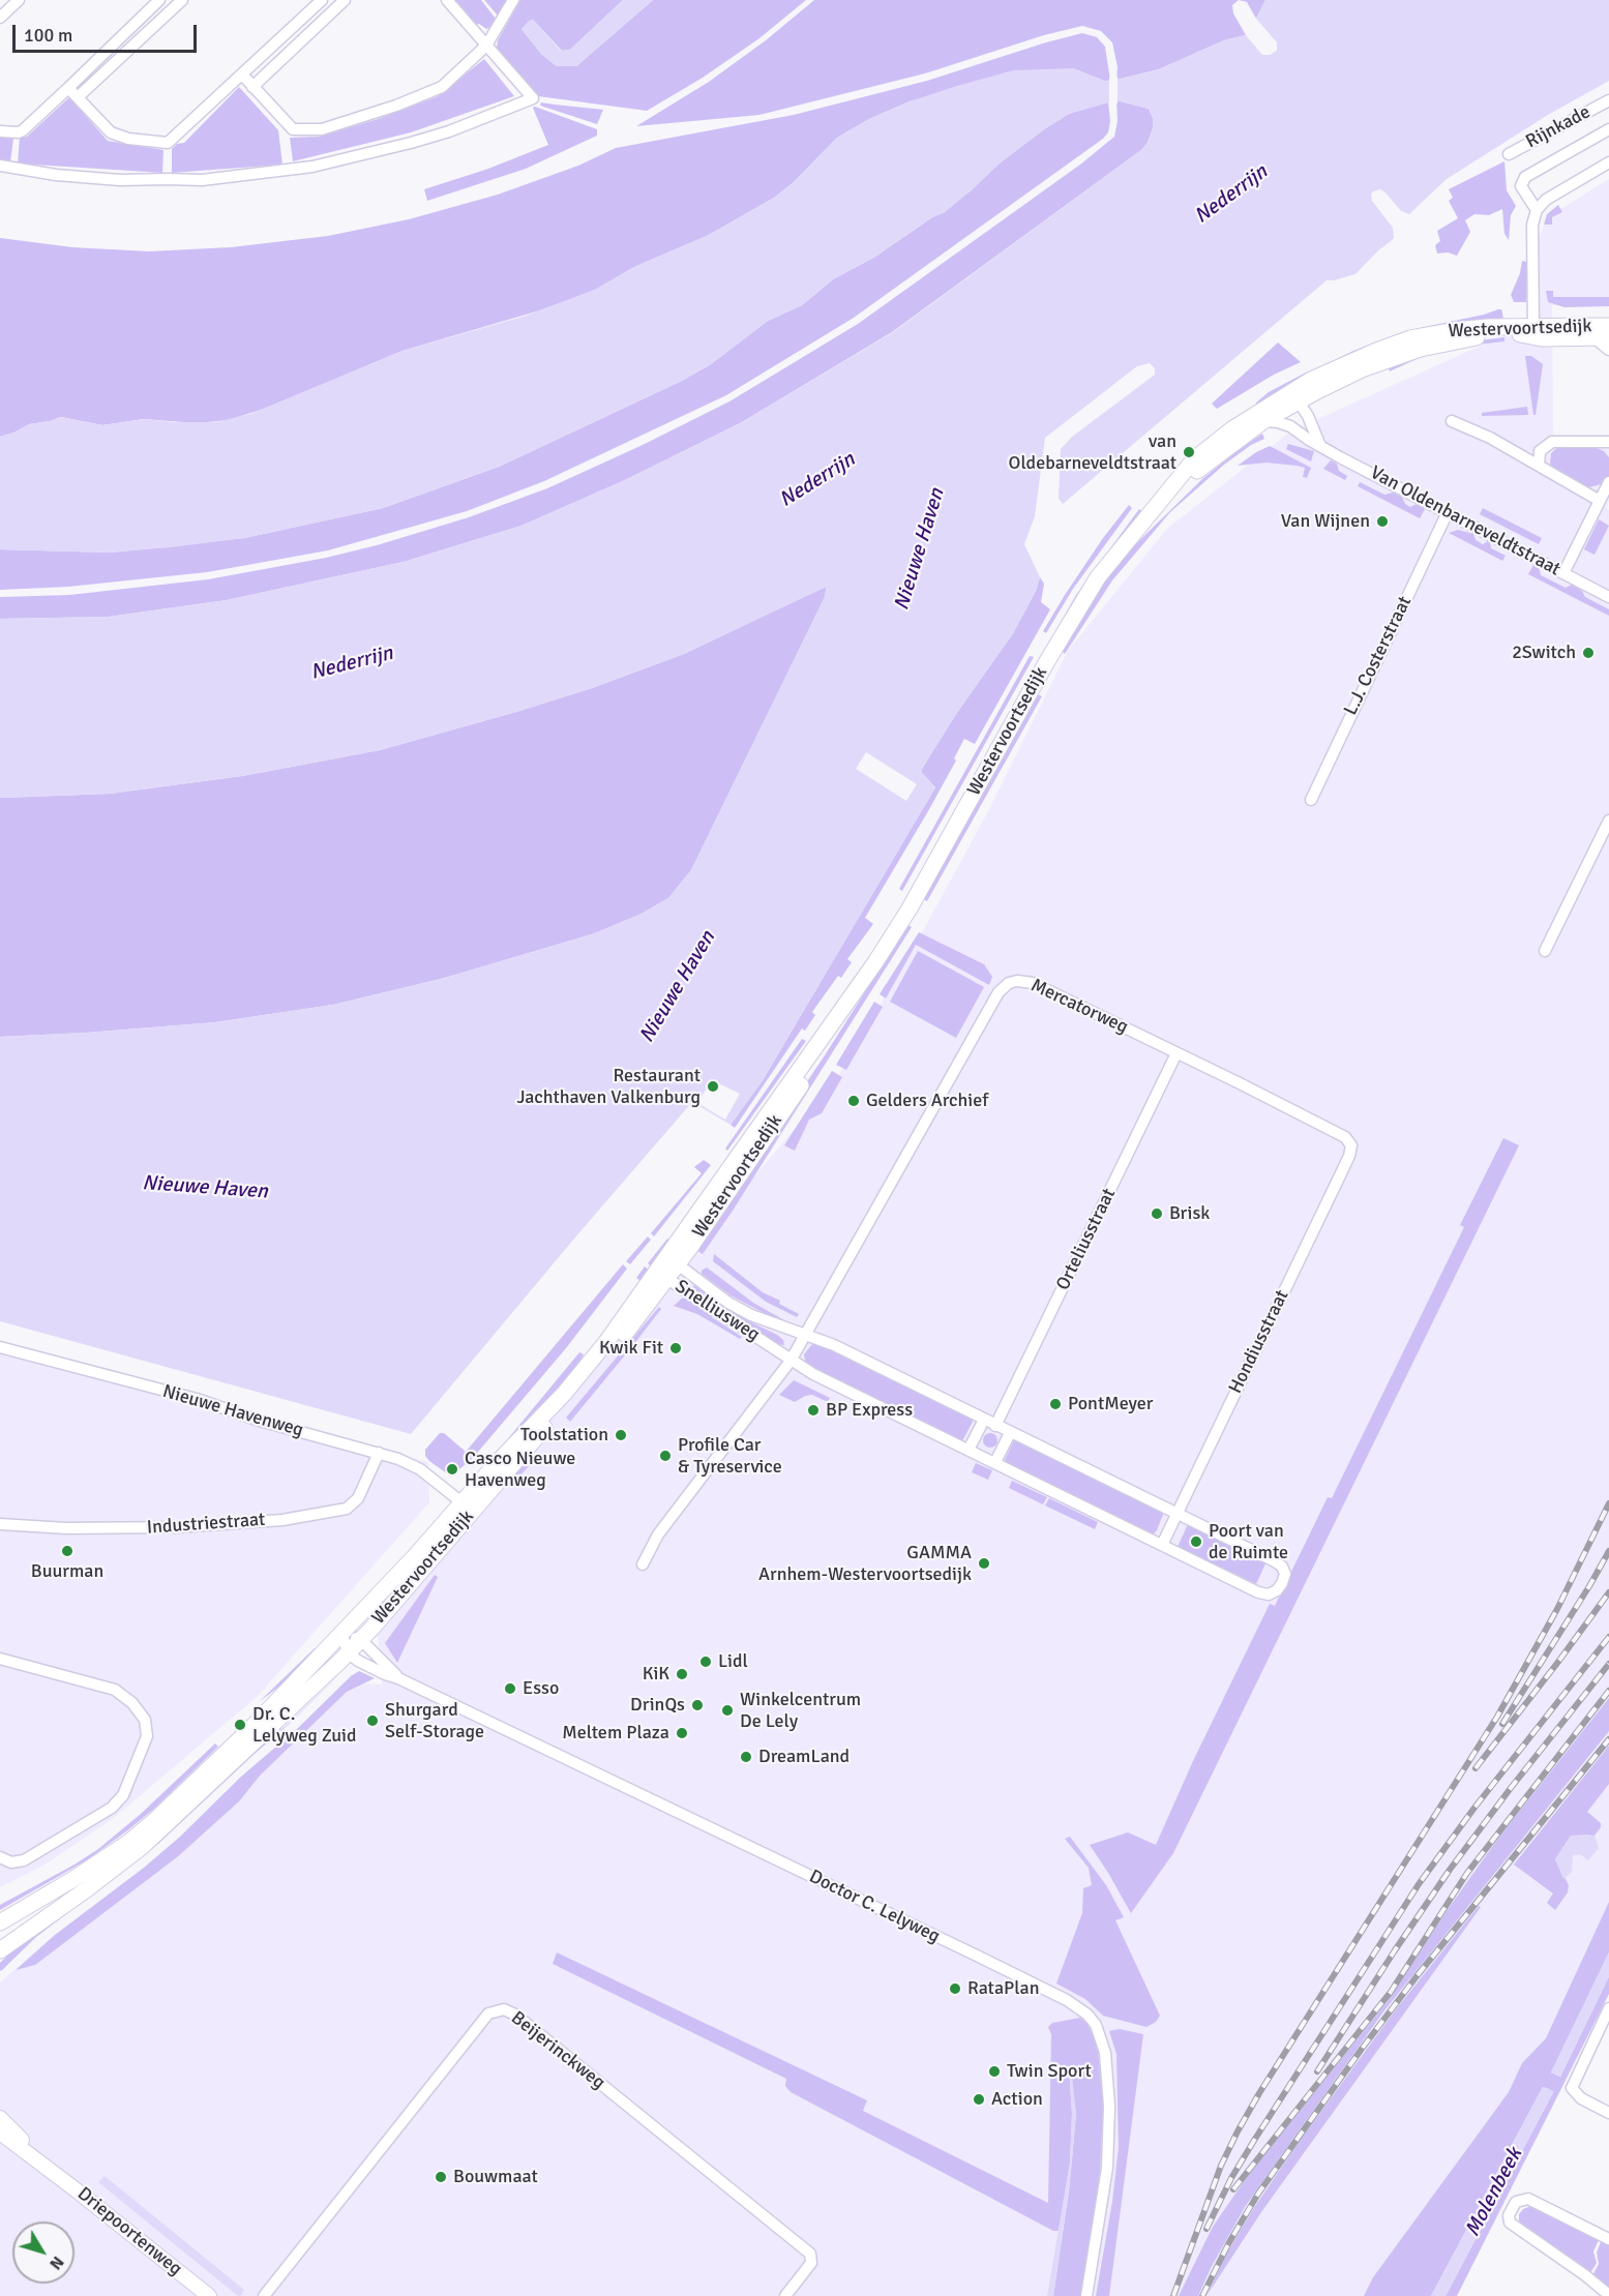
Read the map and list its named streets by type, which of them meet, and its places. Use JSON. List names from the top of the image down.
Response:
{
  "streets": {
    "main road": ["Westervoortsedijk"],
    "street": [
      "Rijnkade",
      "Van Oldenbarneveldtstraat",
      "L.J. Costerstraat",
      "Mercatorweg",
      "Orteliusstraat",
      "Snelliusweg",
      "Hondiusstraat",
      "Nieuwe Havenweg",
      "Industriestraat",
      "Doctor C. Lelyweg",
      "Beijerinckweg",
      "Driepoortenweg"
    ]
  },
  "crossings": [
    ["Westervoortsedijk", "Van Oldenbarneveldtstraat"],
    ["Westervoortsedijk", "Snelliusweg"],
    ["Westervoortsedijk", "Nieuwe Havenweg"],
    ["Westervoortsedijk", "Doctor C. Lelyweg"],
    ["Van Oldenbarneveldtstraat", "L.J. Costerstraat"],
    ["Mercatorweg", "Orteliusstraat"],
    ["Mercatorweg", "Snelliusweg"],
    ["Mercatorweg", "Hondiusstraat"],
    ["Orteliusstraat", "Snelliusweg"],
    ["Snelliusweg", "Hondiusstraat"],
    ["Nieuwe Havenweg", "Industriestraat"]
  ],
  "water": ["Nederrijn", "Nieuwe Haven", "Molenbeek"],
  "places": [
    "van Oldebarneveldtstraat",
    "Van Wijnen",
    "2Switch",
    "Restaurant Jachthaven Valkenburg",
    "Gelders Archief",
    "Brisk",
    "Kwik Fit",
    "PontMeyer",
    "BP Express",
    "Toolstation",
    "Profile Car & Tyreservice",
    "Casco Nieuwe Havenweg",
    "Poort van de Ruimte",
    "Buurman",
    "GAMMA Arnhem-Westervoortsedijk",
    "Lidl",
    "KiK",
    "Esso",
    "DrinQs",
    "Winkelcentrum De Lely",
    "Shurgard Self-Storage",
    "Dr. C. Lelyweg Zuid",
    "Meltem Plaza",
    "DreamLand",
    "RataPlan",
    "Twin Sport",
    "Action",
    "Bouwmaat"
  ],
  "scale_bar": "100 m",
  "north": "bottom right"
}
